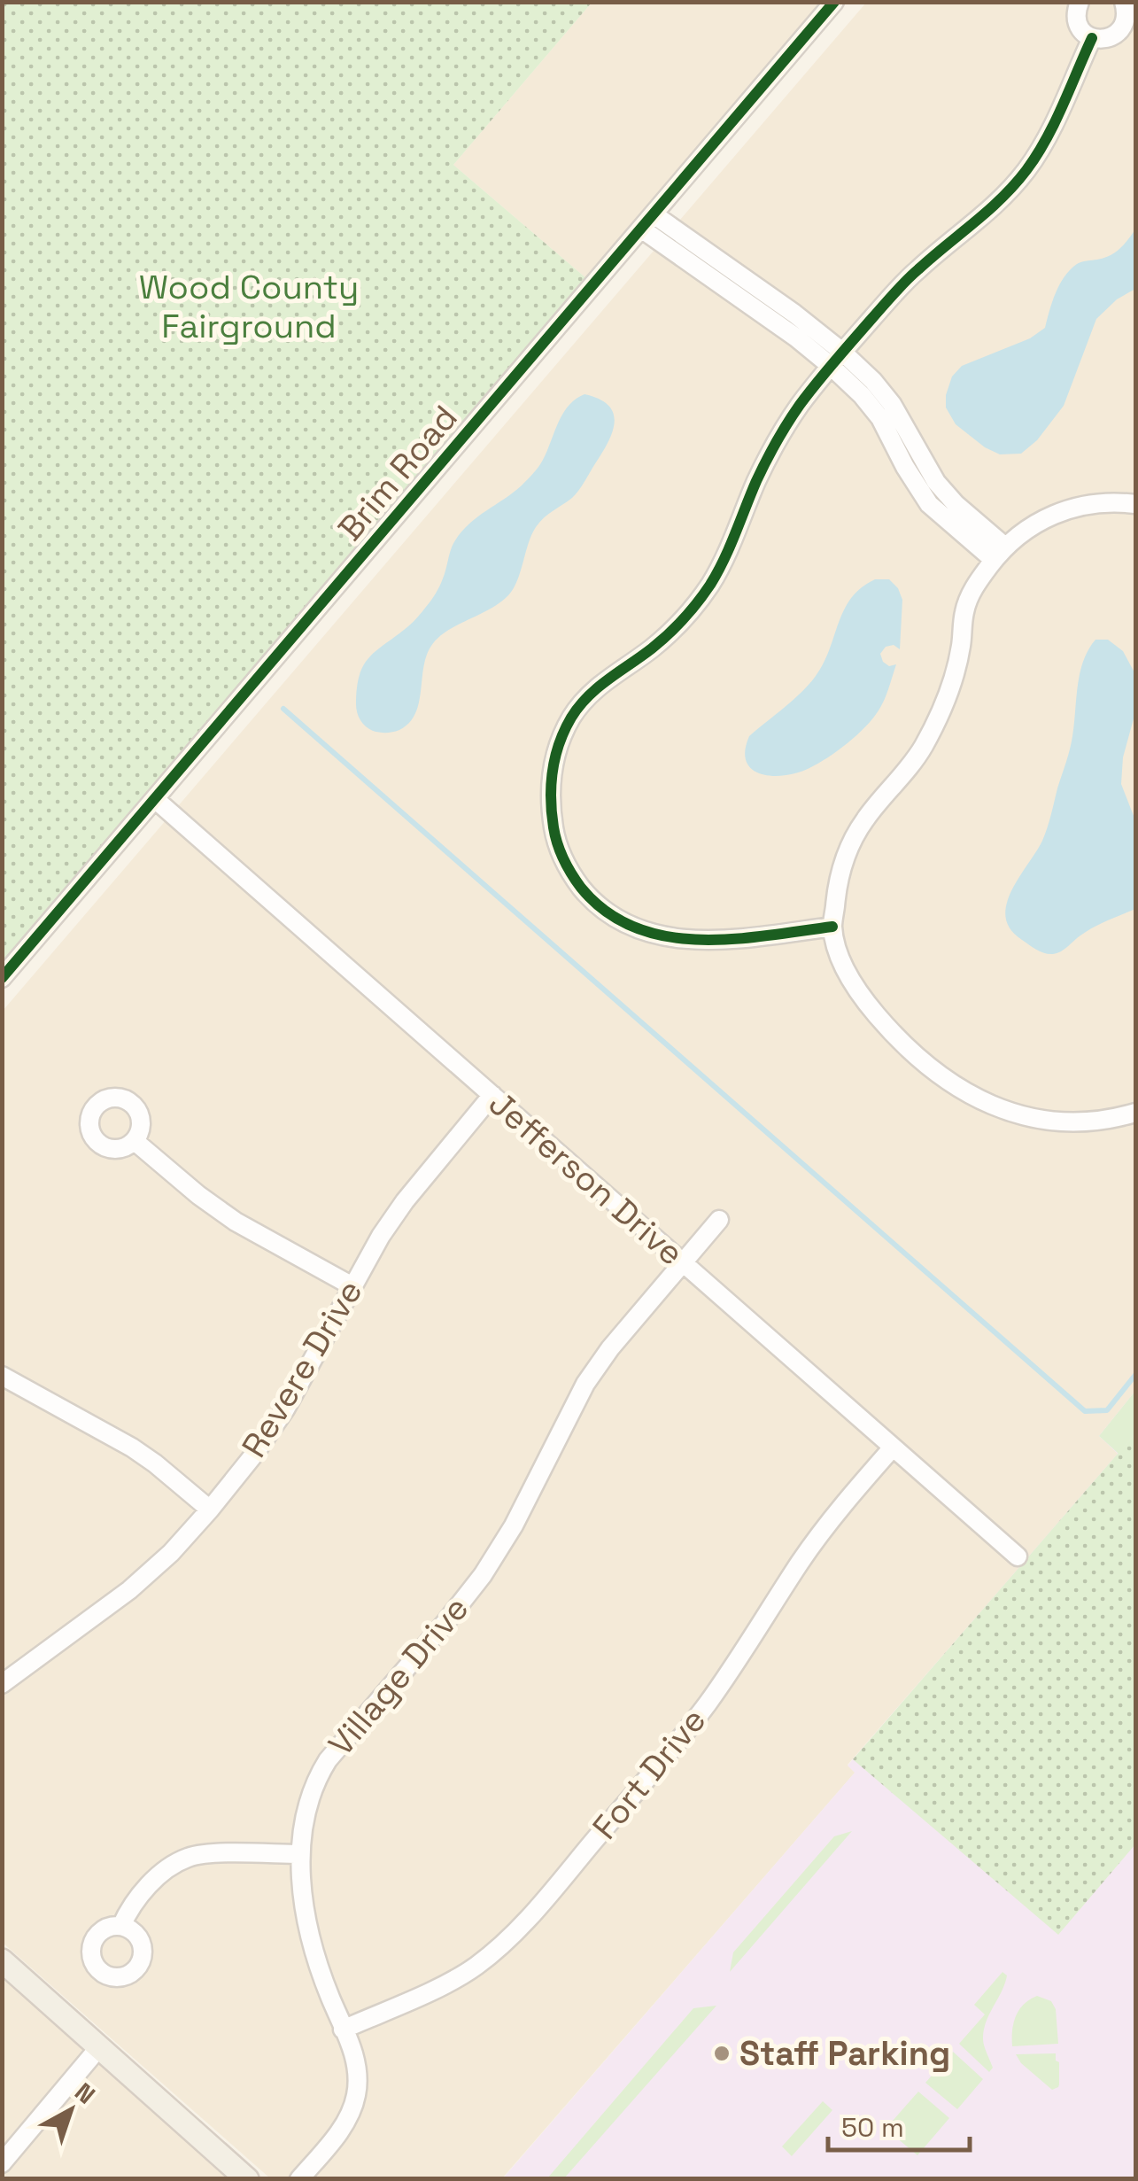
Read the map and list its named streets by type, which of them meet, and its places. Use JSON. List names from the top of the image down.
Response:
{
  "streets": {
    "street": [
      "Brim Road",
      "Jefferson Drive",
      "Revere Drive",
      "Village Drive",
      "Fort Drive"
    ]
  },
  "crossings": [
    ["Brim Road", "Jefferson Drive"],
    ["Jefferson Drive", "Revere Drive"],
    ["Jefferson Drive", "Village Drive"],
    ["Jefferson Drive", "Fort Drive"],
    ["Village Drive", "Fort Drive"]
  ],
  "parks": ["Wood County Fairground"],
  "places": ["Staff Parking"],
  "scale_bar": "50 m",
  "north": "top right"
}
